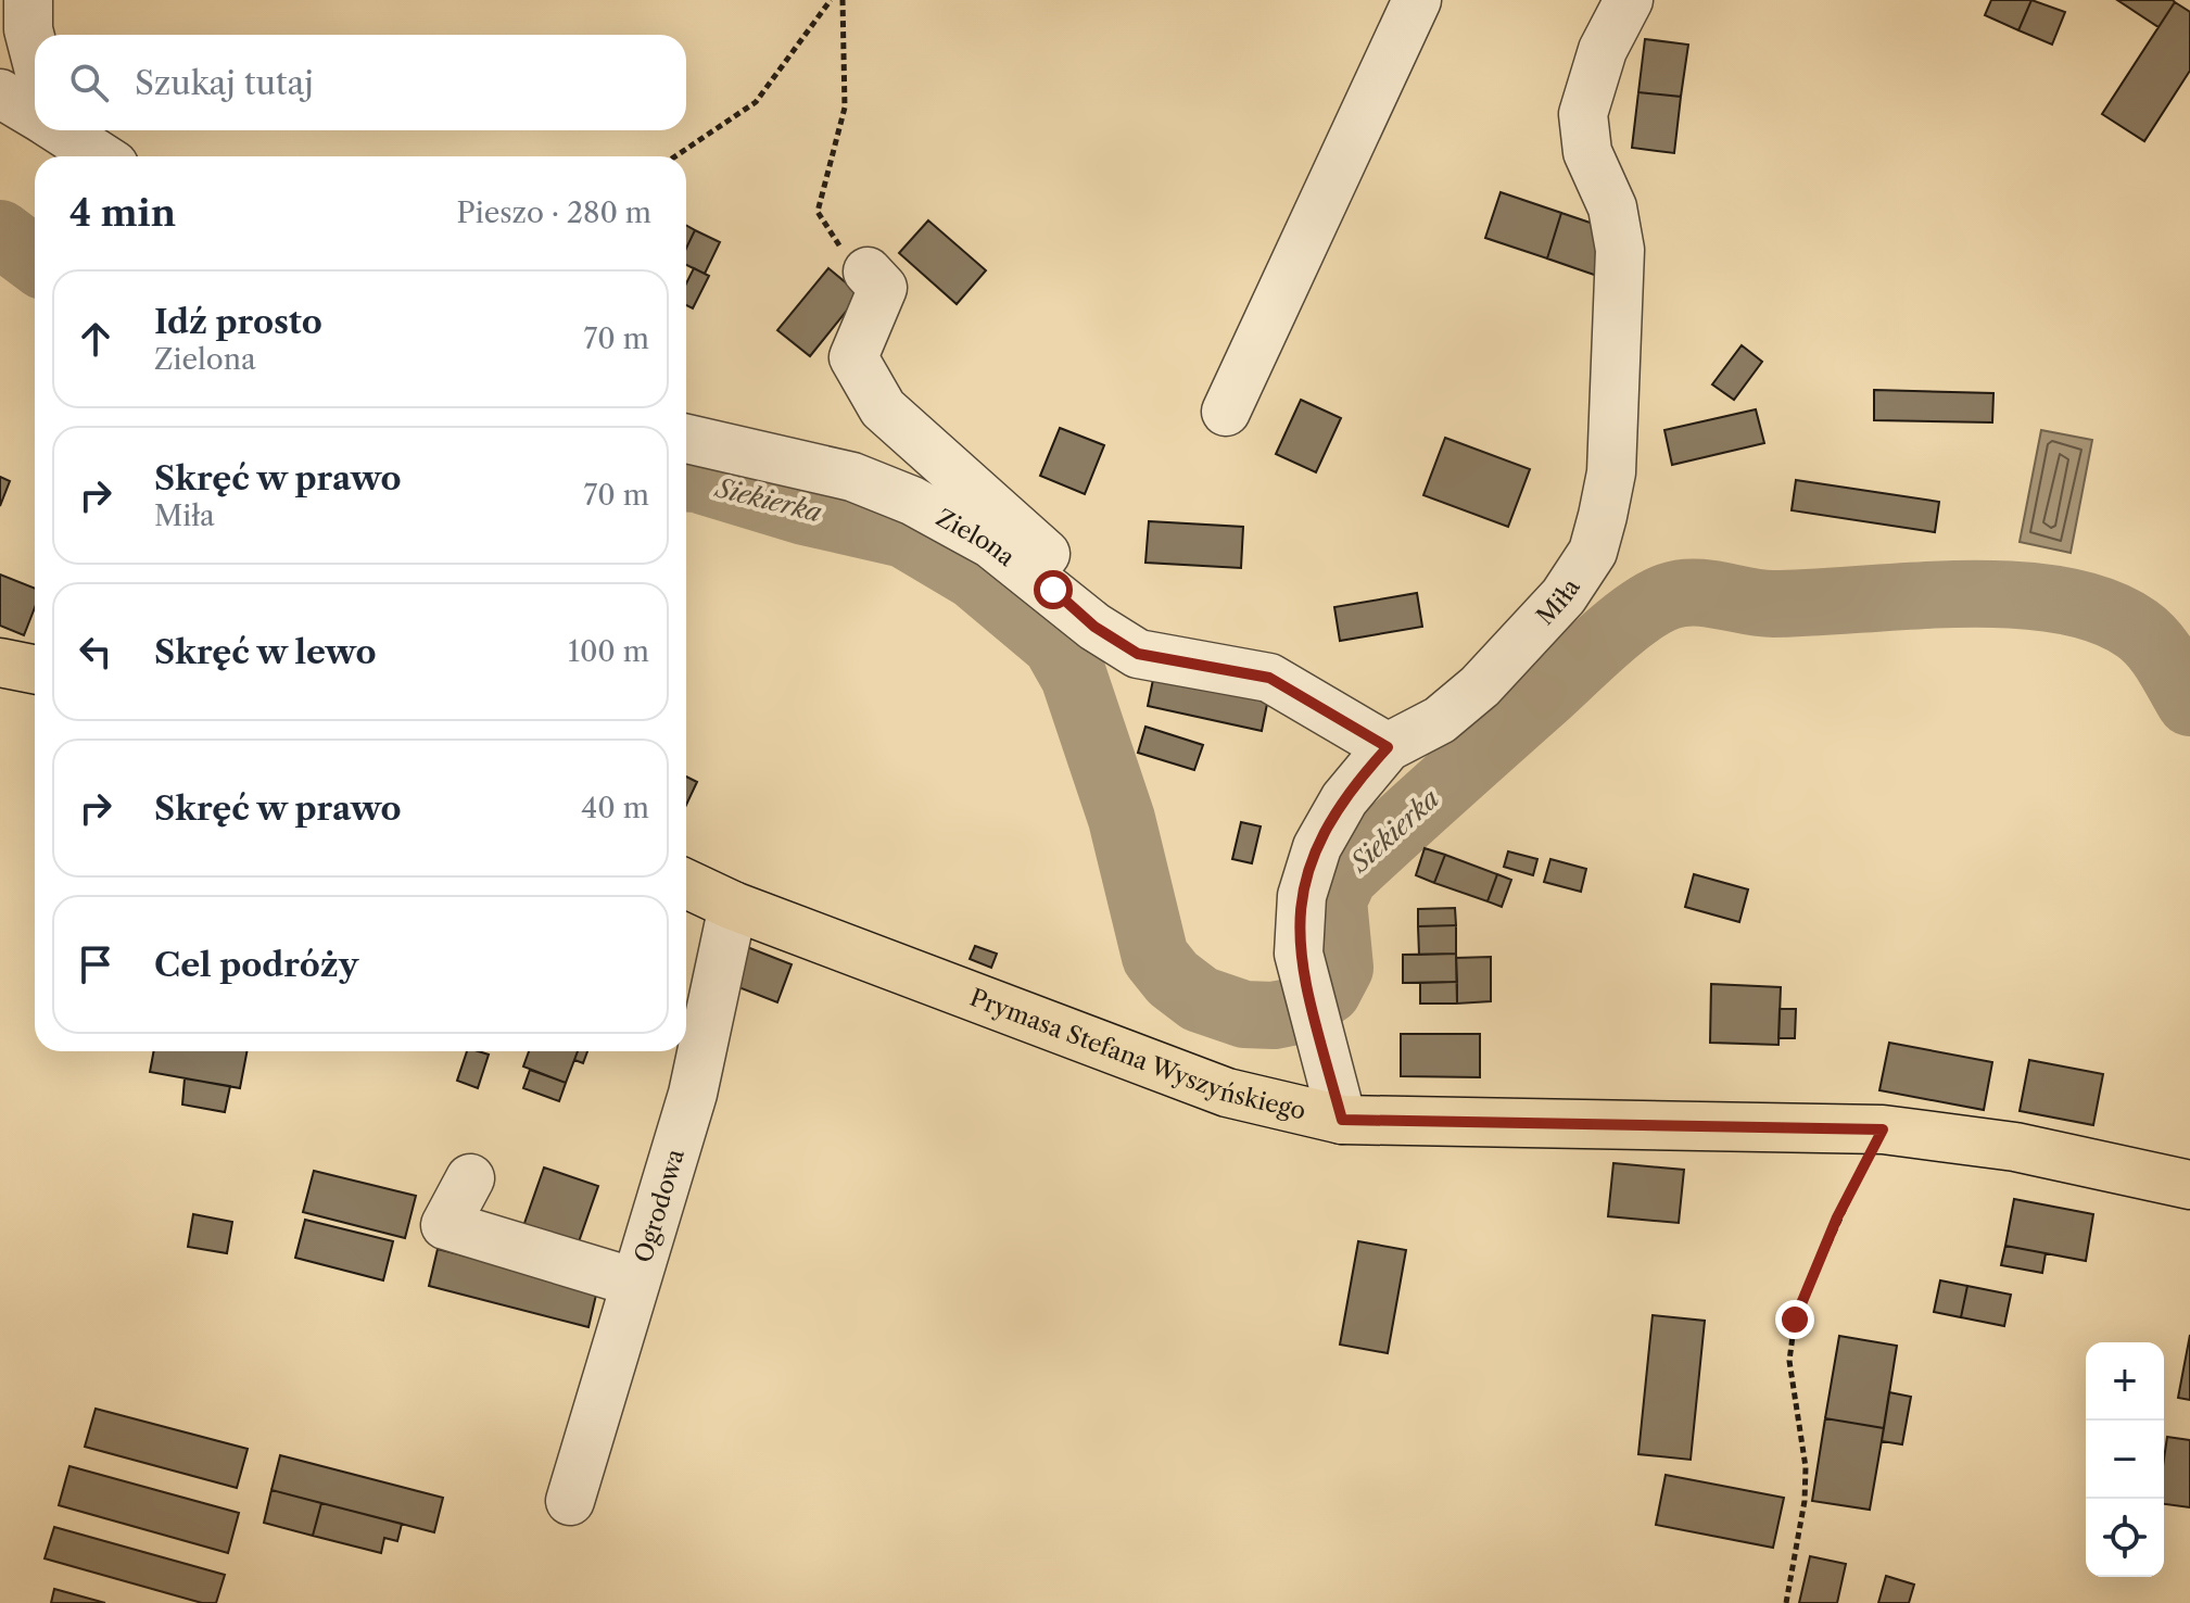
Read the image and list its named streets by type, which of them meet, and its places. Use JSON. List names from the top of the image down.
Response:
{
  "streets": {
    "main road": ["Prymasa Stefana Wyszyńskiego"],
    "street": ["Zielona", "Miła", "Ogrodowa"]
  },
  "crossings": [
    ["Zielona", "Miła"],
    ["Miła", "Prymasa Stefana Wyszyńskiego"],
    ["Prymasa Stefana Wyszyńskiego", "Ogrodowa"]
  ],
  "water": ["Siekierka"],
  "page": {
    "search": "Szukaj tutaj",
    "heading": ["4 min", "Pieszo · 280 m"],
    "list": [
      ["Idź prosto", "Zielona", "70 m"],
      ["Skręć w prawo", "Miła", "70 m"],
      ["Skręć w lewo", "100 m"],
      ["Skręć w prawo", "40 m"],
      "Cel podróży"
    ],
    "map_buttons": ["+", "−"]
  }
}
